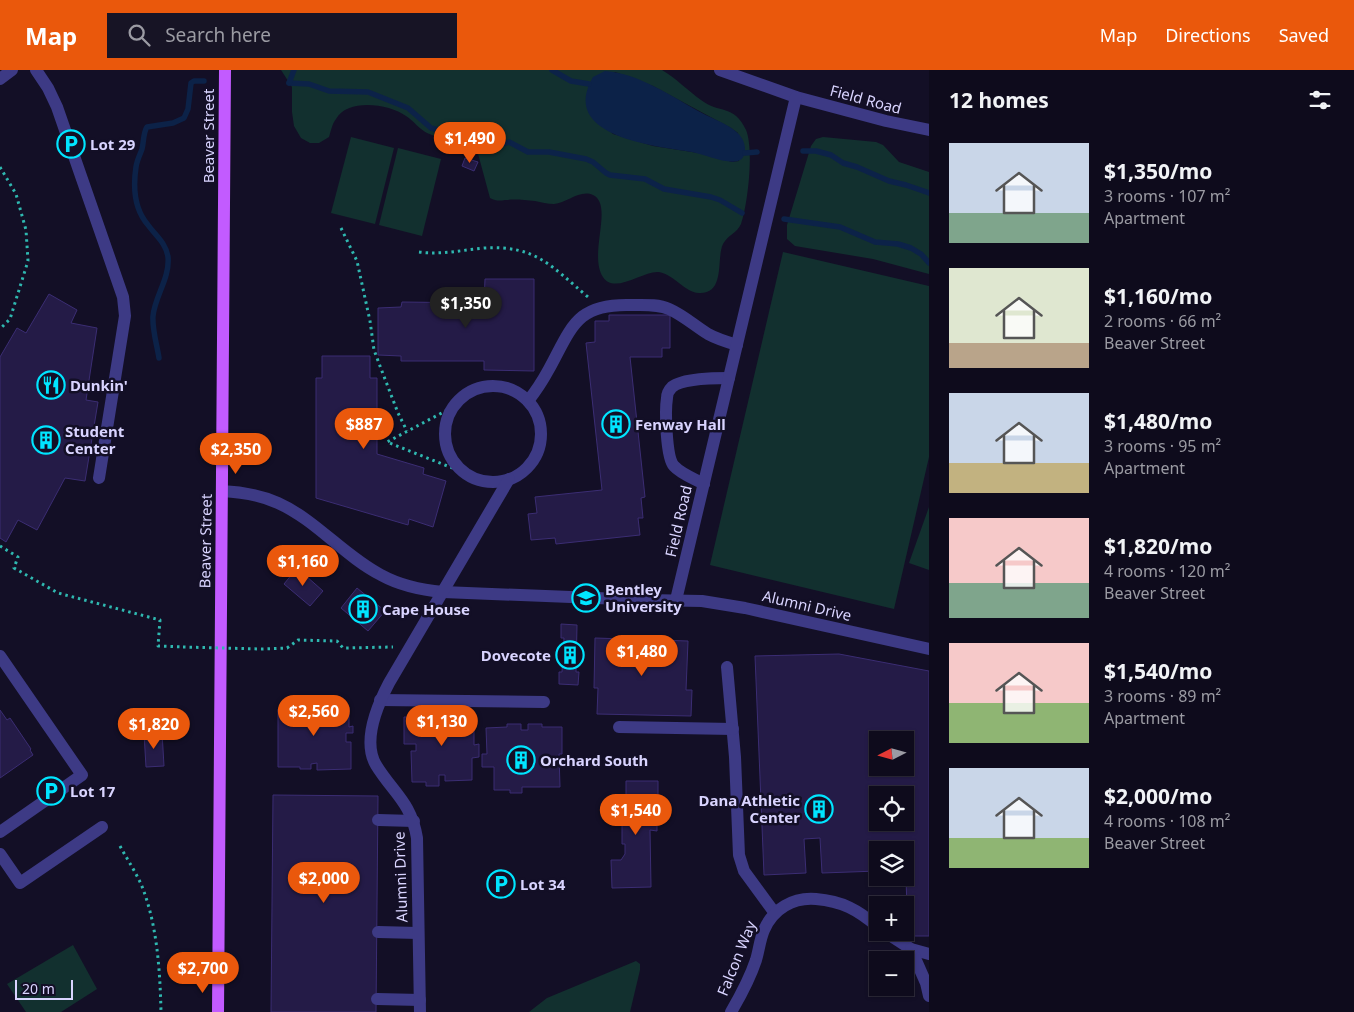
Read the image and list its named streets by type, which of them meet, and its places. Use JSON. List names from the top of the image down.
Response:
{
  "streets": {
    "main road": ["Beaver Street"],
    "street": ["Field Road", "Alumni Drive", "Falcon Way"]
  },
  "crossings": [
    ["Field Road", "Alumni Drive"]
  ],
  "places": {
    "parking": ["Lot 29", "Lot 17", "Lot 34"],
    "restaurant": ["Dunkin'"],
    "building": [
      "Fenway Hall",
      "Student Center",
      "Cape House",
      "Dovecote",
      "Orchard South",
      "Dana Athletic Center"
    ],
    "school or university": ["Bentley University"]
  },
  "scale_bar": "20 m",
  "north": "left",
  "page": {
    "header": "Map",
    "search": "Search here",
    "nav": ["Map", "Directions", "Saved"],
    "heading": "12 homes",
    "price": [
      "$1,490",
      "$1,350",
      "$887",
      "$2,350",
      "$1,160",
      "$1,480",
      "$2,560",
      "$1,130",
      "$1,820",
      "$1,540",
      "$2,000",
      "$2,700"
    ],
    "list": [
      {
        "name": "$1,350/mo",
        "note": "3 rooms · 107 m² · Apartment"
      },
      {
        "name": "$1,160/mo",
        "note": "2 rooms · 66 m² · Beaver Street"
      },
      {
        "name": "$1,480/mo",
        "note": "3 rooms · 95 m² · Apartment"
      },
      {
        "name": "$1,820/mo",
        "note": "4 rooms · 120 m² · Beaver Street"
      },
      {
        "name": "$1,540/mo",
        "note": "3 rooms · 89 m² · Apartment"
      },
      {
        "name": "$2,000/mo",
        "note": "4 rooms · 108 m² · Beaver Street"
      }
    ],
    "map_buttons": ["+", "−"],
    "scale": "20 m"
  }
}
